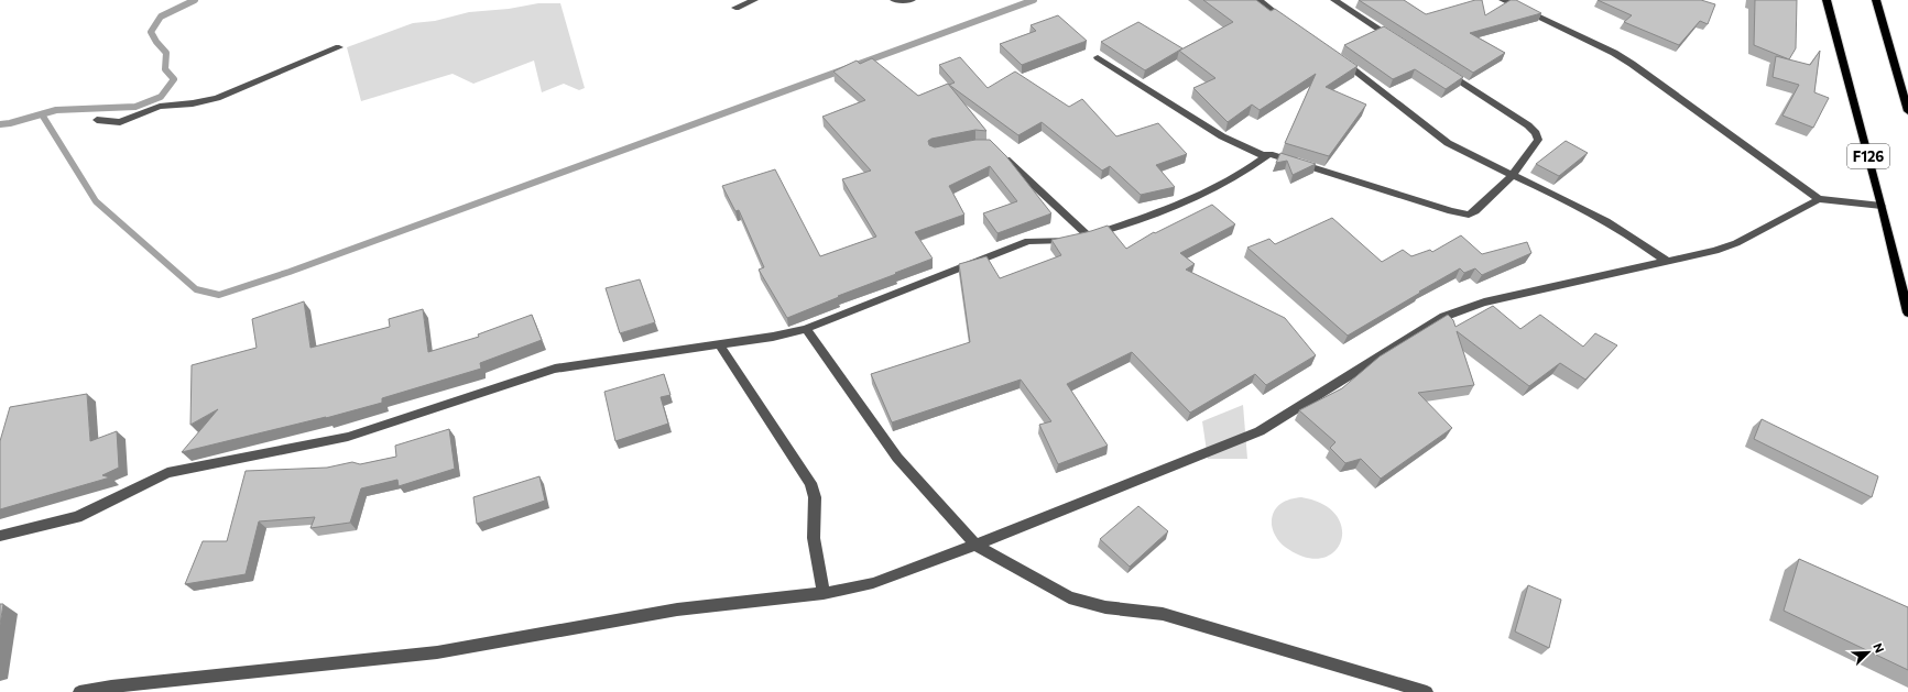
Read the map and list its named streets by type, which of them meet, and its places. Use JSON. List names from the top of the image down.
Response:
{
  "streets": {
    "main road": ["F126"]
  },
  "north": "top right"
}
